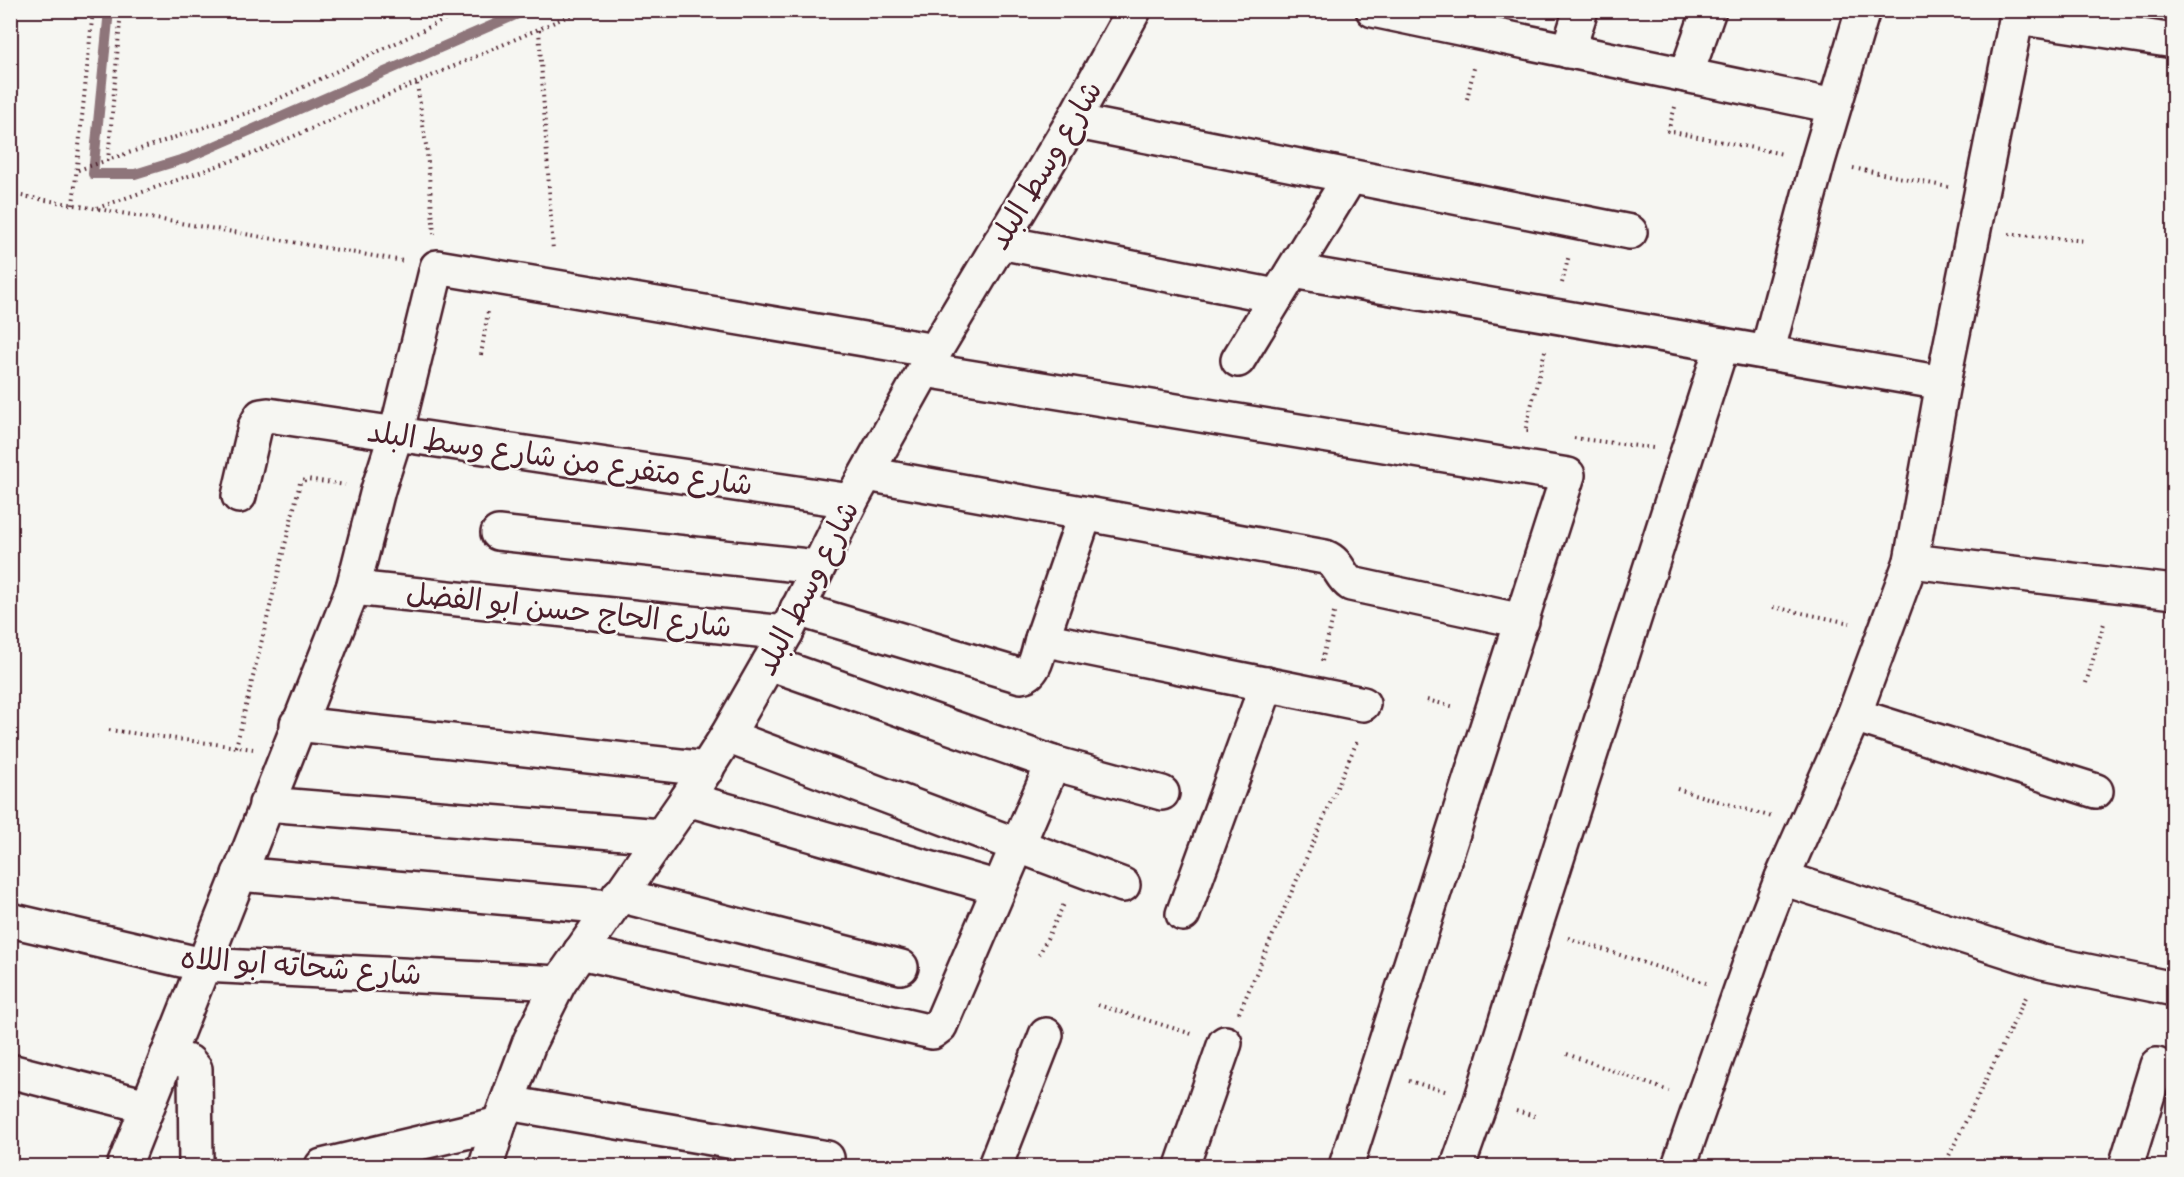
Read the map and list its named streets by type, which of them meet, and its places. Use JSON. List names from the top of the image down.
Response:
{
  "streets": {
    "street": [
      "شارع وسط البلد",
      "شارع متفرع من شارع وسط البلد",
      "شارع الحاج حسن ابو الفضل",
      "شارع شحاته ابو اللاه"
    ]
  },
  "crossings": [
    ["شارع وسط البلد", "شارع متفرع من شارع وسط البلد"],
    ["شارع وسط البلد", "شارع الحاج حسن ابو الفضل"],
    ["شارع وسط البلد", "شارع شحاته ابو اللاه"],
    ["شارع متفرع من شارع وسط البلد", "شارع الحاج حسن ابو الفضل"]
  ]
}
